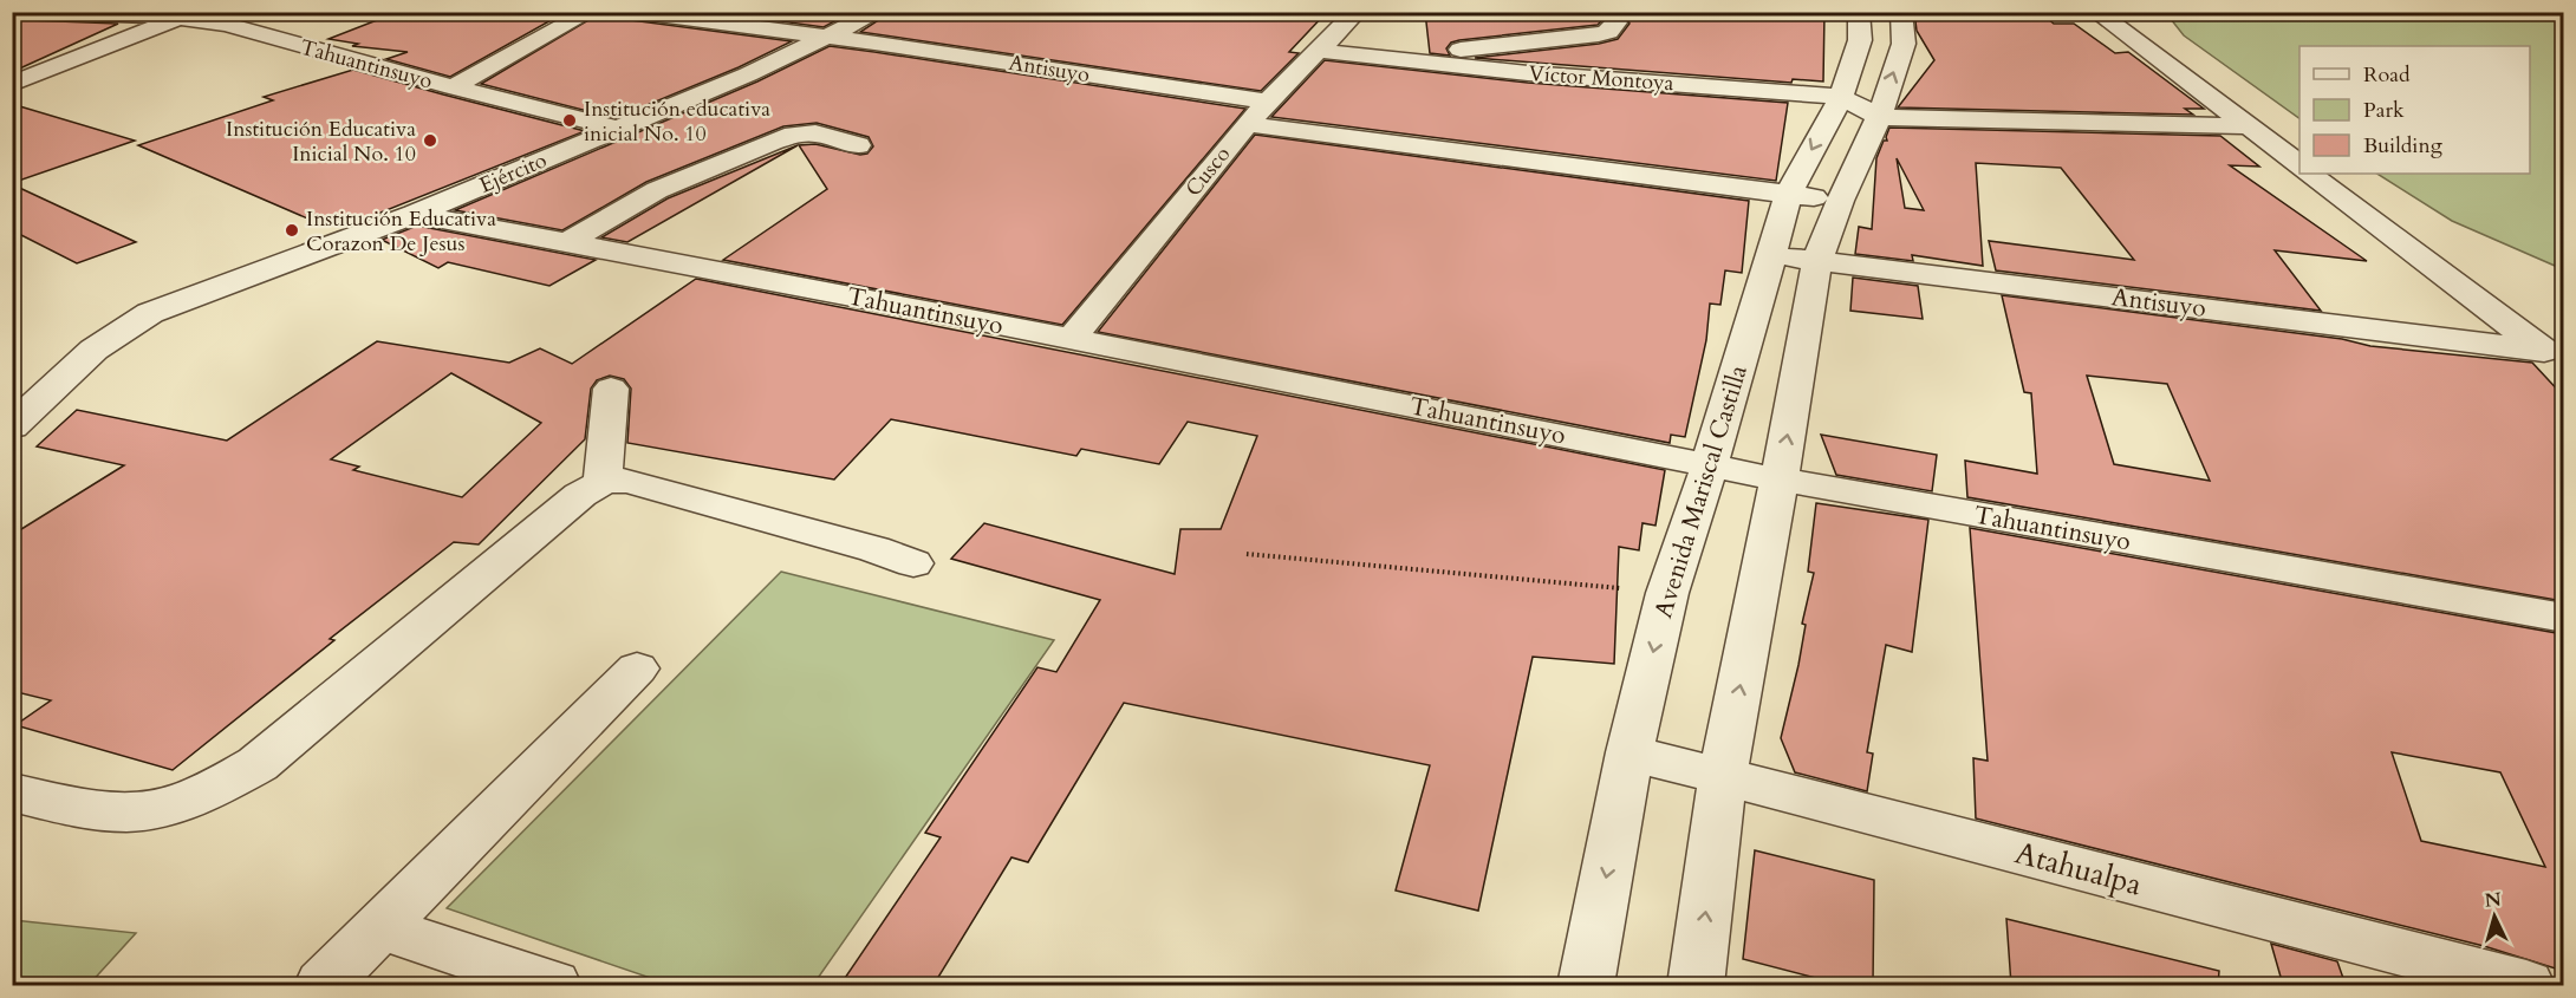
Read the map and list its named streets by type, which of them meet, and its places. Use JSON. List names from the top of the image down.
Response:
{
  "streets": {
    "street": [
      "Tahuantinsuyo",
      "Antisuyo",
      "Víctor Montoya",
      "Cusco",
      "Ejército",
      "Avenida Mariscal Castilla",
      "Atahualpa"
    ]
  },
  "crossings": [
    ["Tahuantinsuyo", "Cusco"],
    ["Tahuantinsuyo", "Ejército"],
    ["Tahuantinsuyo", "Avenida Mariscal Castilla"],
    ["Antisuyo", "Cusco"],
    ["Antisuyo", "Ejército"],
    ["Antisuyo", "Avenida Mariscal Castilla"],
    ["Víctor Montoya", "Cusco"],
    ["Víctor Montoya", "Avenida Mariscal Castilla"],
    ["Avenida Mariscal Castilla", "Atahualpa"]
  ],
  "places": ["Institución educativa inicial No. 10", "Institución Educativa Inicial No. 10", "Institución Educativa Corazon De Jesus"],
  "legend": ["Road", "Park", "Building"],
  "north": "top"
}
